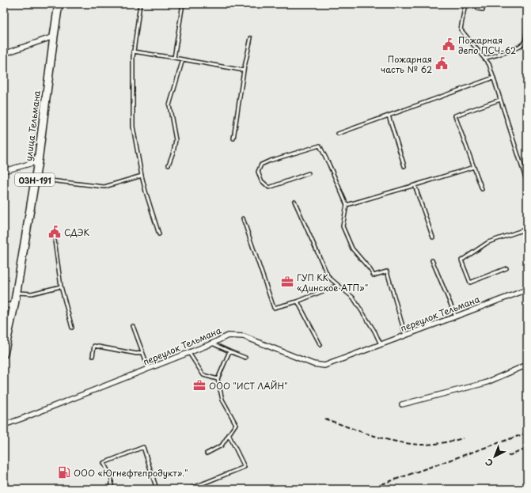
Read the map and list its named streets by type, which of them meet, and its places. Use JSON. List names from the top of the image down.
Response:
{
  "streets": {
    "main road": ["улица Тельмана", "03Н-191"],
    "street": ["переулок Тельмана"]
  },
  "places": {
    "public building": ["Пожарная депо ПСЧ-62", "Пожарная часть № 62", "СДЭК"],
    "office": ["ГУП КК «Динское АТП»\"", "ООО \"ИСТ ЛАЙН\""],
    "fuel station": ["ООО «Югнефтепродукт».\""]
  },
  "north": "bottom left"
}
